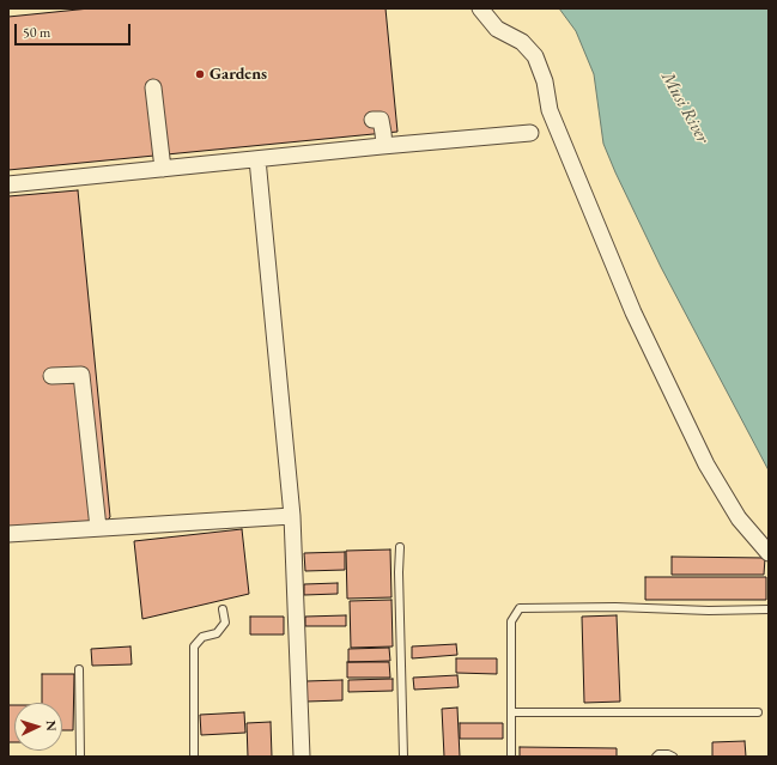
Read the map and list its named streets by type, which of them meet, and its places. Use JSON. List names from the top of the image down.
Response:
{
  "water": ["Musi River"],
  "places": ["Gardens"],
  "scale_bar": "50 m",
  "north": "right"
}
